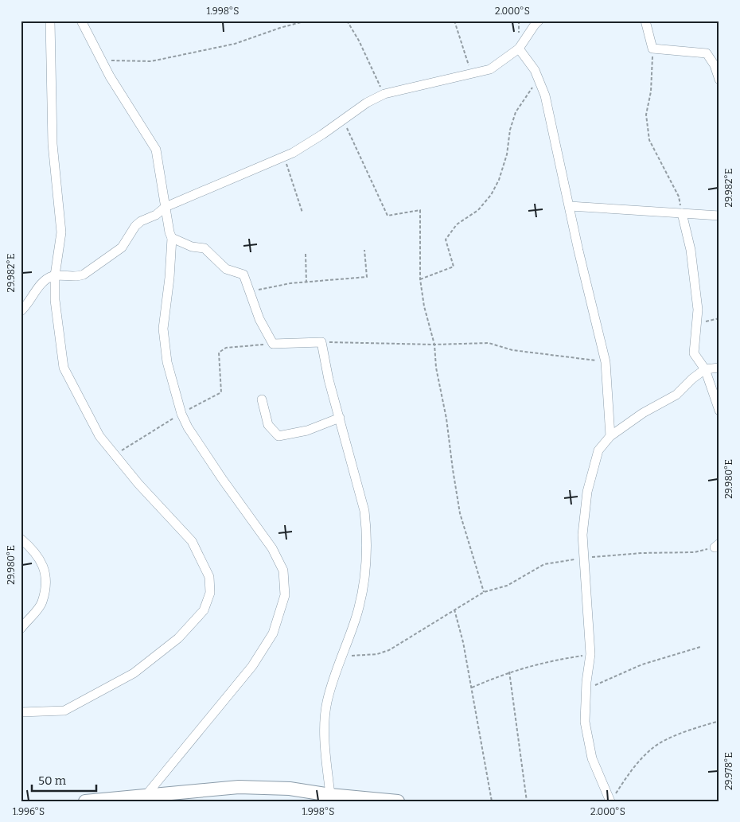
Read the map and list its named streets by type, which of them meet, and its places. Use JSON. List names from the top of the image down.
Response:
{
  "scale_bar": "50 m",
  "coordinates": [
    "1.998°S",
    "2.000°S",
    "29.982°E",
    "29.980°E",
    "29.978°E",
    "1.996°S"
  ]
}
